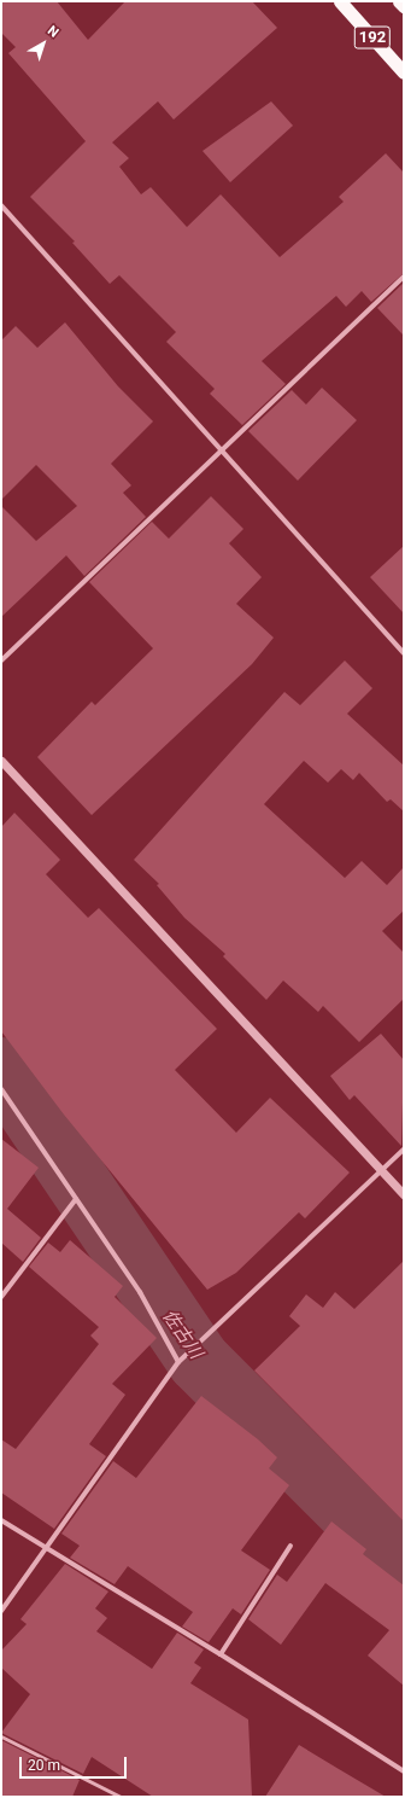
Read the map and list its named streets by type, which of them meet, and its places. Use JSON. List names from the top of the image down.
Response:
{
  "streets": {
    "highway": ["192"]
  },
  "water": ["佐古川"],
  "scale_bar": "20 m",
  "north": "top right"
}
